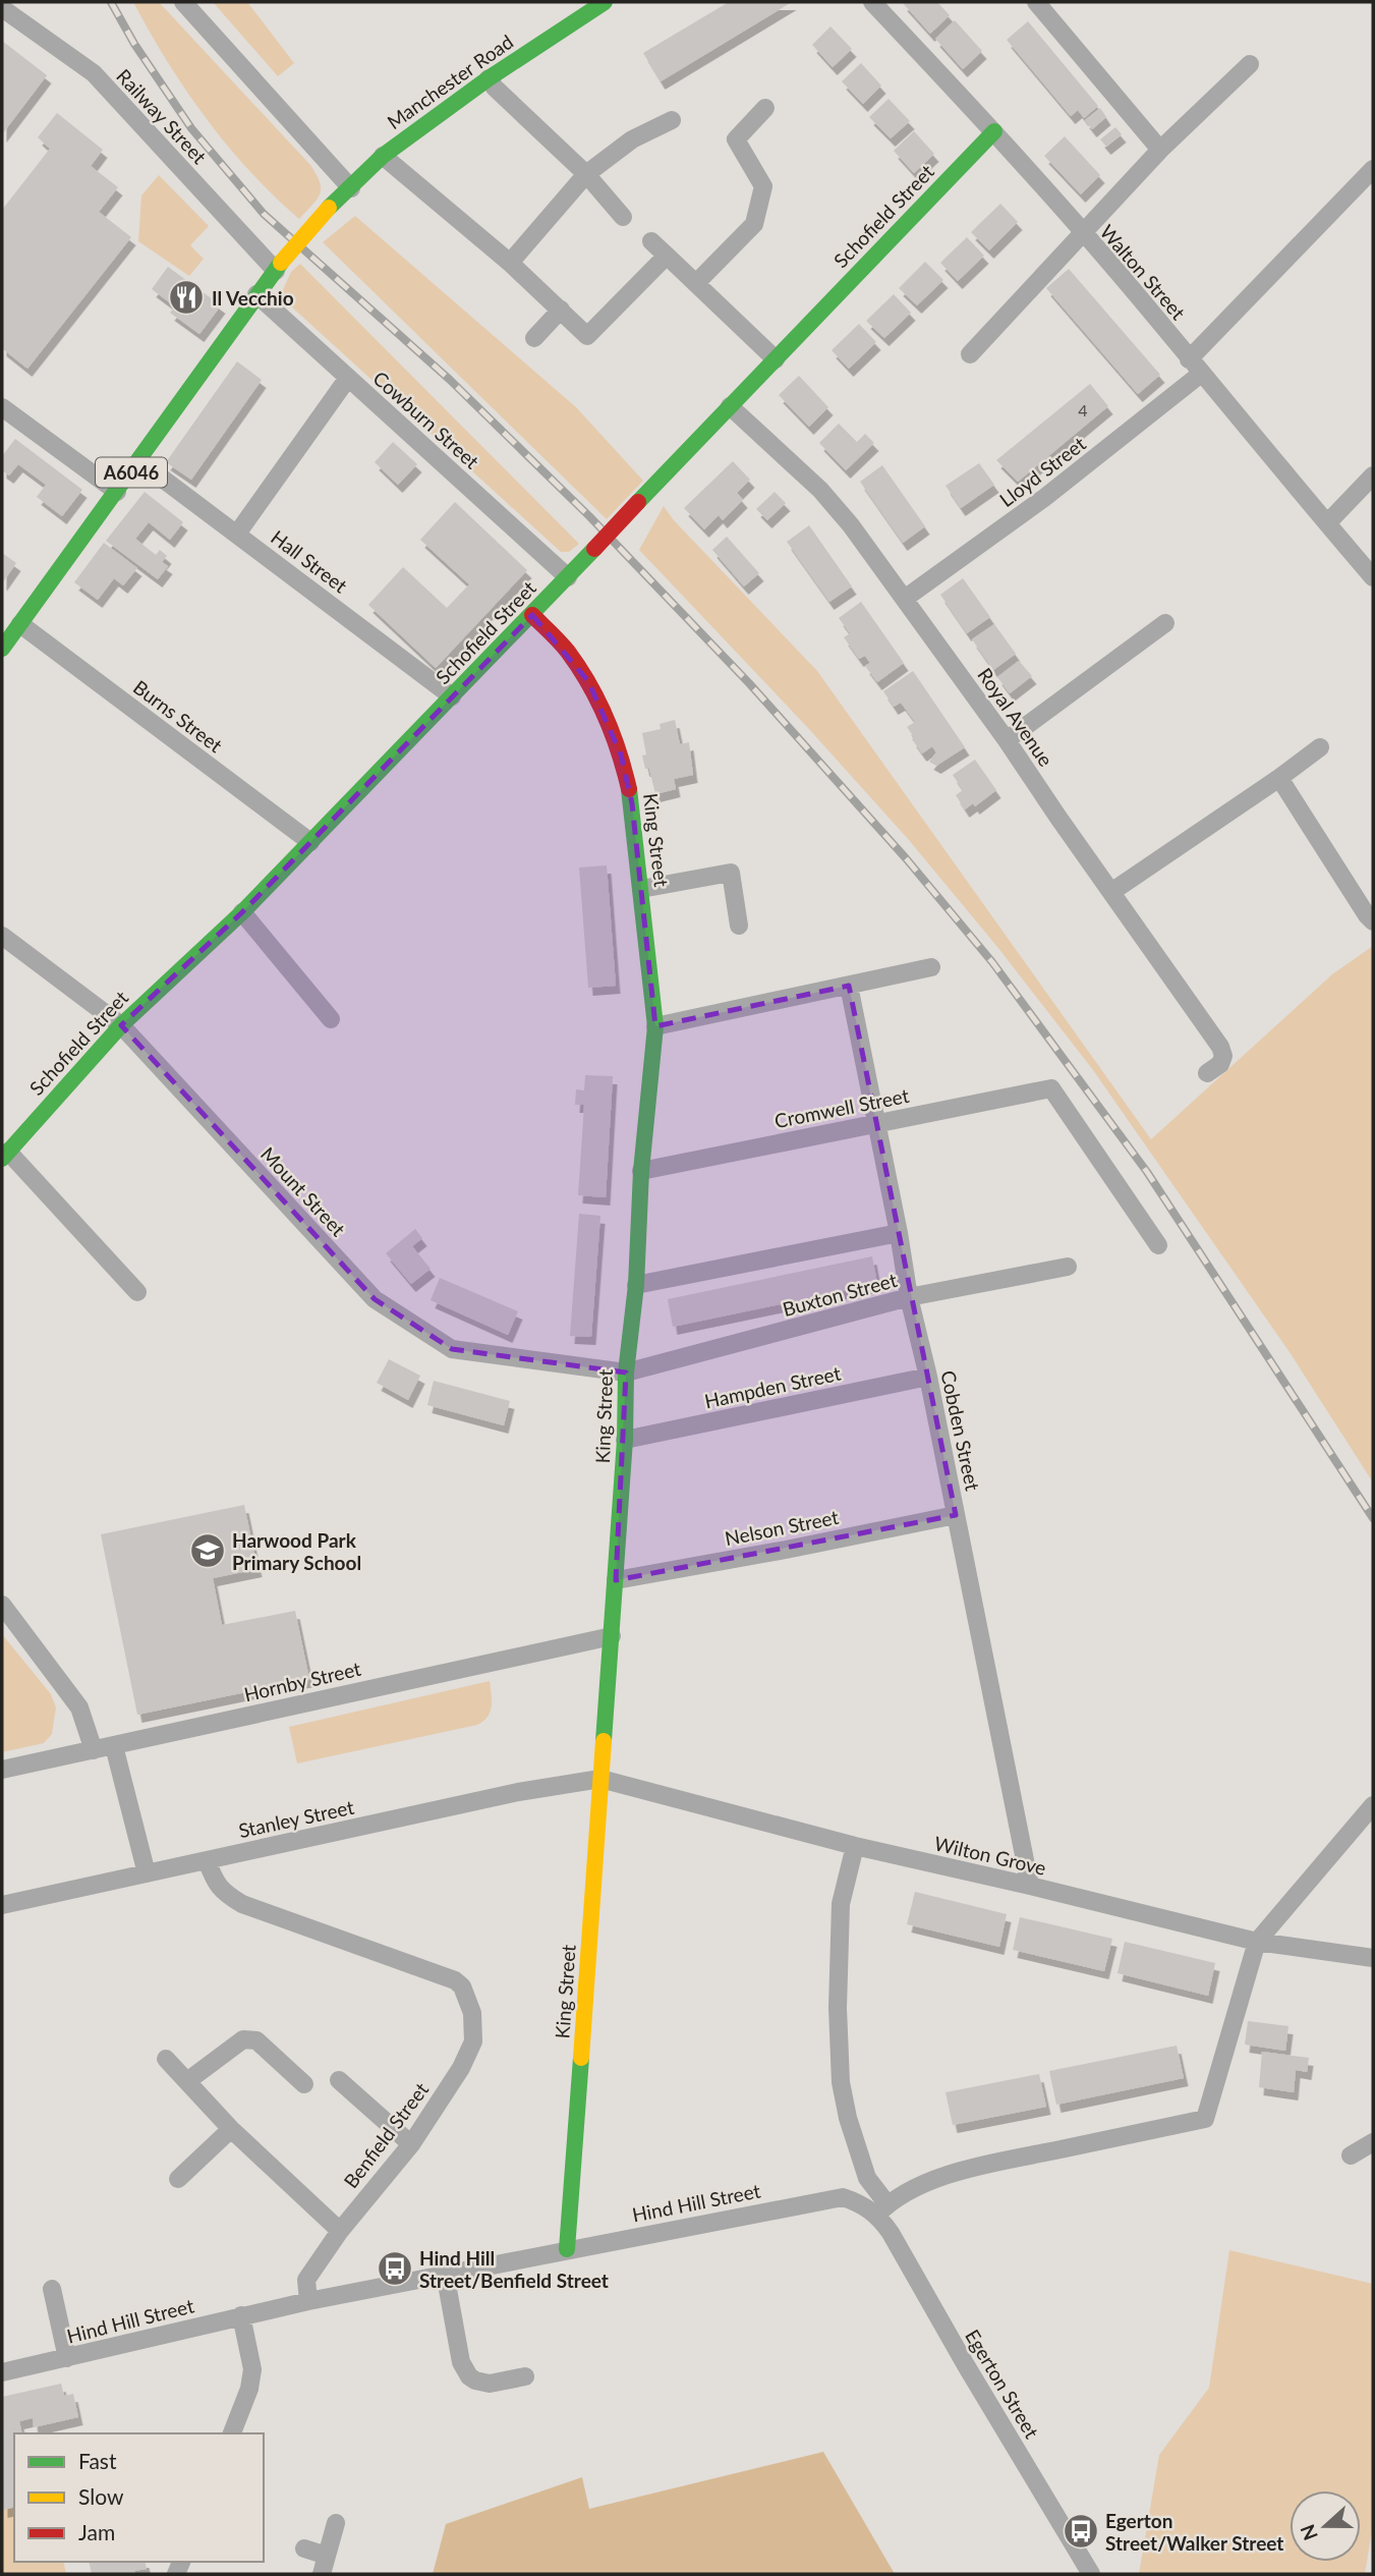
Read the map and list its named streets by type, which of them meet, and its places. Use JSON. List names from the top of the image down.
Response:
{
  "streets": {
    "street": [
      "Manchester Road",
      "Railway Street",
      "Schofield Street",
      "Walton Street",
      "Cowburn Street",
      "Lloyd Street",
      "A6046",
      "Hall Street",
      "Burns Street",
      "Royal Avenue",
      "King Street",
      "Cromwell Street",
      "Mount Street",
      "Buxton Street",
      "Hampden Street",
      "Cobden Street",
      "Nelson Street",
      "Hornby Street",
      "Stanley Street",
      "Wilton Grove",
      "Benfield Street",
      "Hind Hill Street",
      "Egerton Street"
    ]
  },
  "crossings": [
    ["Manchester Road", "Railway Street"],
    ["Manchester Road", "A6046"],
    ["Railway Street", "A6046"],
    ["Schofield Street", "Walton Street"],
    ["Schofield Street", "Cowburn Street"],
    ["Schofield Street", "Hall Street"],
    ["Schofield Street", "Burns Street"],
    ["Schofield Street", "Royal Avenue"],
    ["Schofield Street", "King Street"],
    ["Schofield Street", "Mount Street"],
    ["Walton Street", "Lloyd Street"],
    ["Cowburn Street", "A6046"],
    ["Lloyd Street", "Royal Avenue"],
    ["A6046", "Hall Street"],
    ["A6046", "Burns Street"],
    ["King Street", "Cromwell Street"],
    ["King Street", "Mount Street"],
    ["King Street", "Buxton Street"],
    ["King Street", "Hampden Street"],
    ["King Street", "Nelson Street"],
    ["King Street", "Hornby Street"],
    ["King Street", "Stanley Street"],
    ["King Street", "Wilton Grove"],
    ["King Street", "Hind Hill Street"],
    ["Cromwell Street", "Cobden Street"],
    ["Mount Street", "Buxton Street"],
    ["Buxton Street", "Cobden Street"],
    ["Hampden Street", "Cobden Street"],
    ["Cobden Street", "Nelson Street"],
    ["Cobden Street", "Wilton Grove"],
    ["Stanley Street", "Wilton Grove"],
    ["Stanley Street", "Benfield Street"],
    ["Wilton Grove", "Egerton Street"],
    ["Benfield Street", "Hind Hill Street"],
    ["Hind Hill Street", "Egerton Street"]
  ],
  "places": {
    "restaurant": ["Il Vecchio"],
    "school or university": ["Harwood Park Primary School"],
    "bus stop": ["Hind Hill Street/Benfield Street", "Egerton Street/Walker Street"]
  },
  "house_numbers": ["4"],
  "legend": ["Fast", "Slow", "Jam"],
  "north": "left"
}
